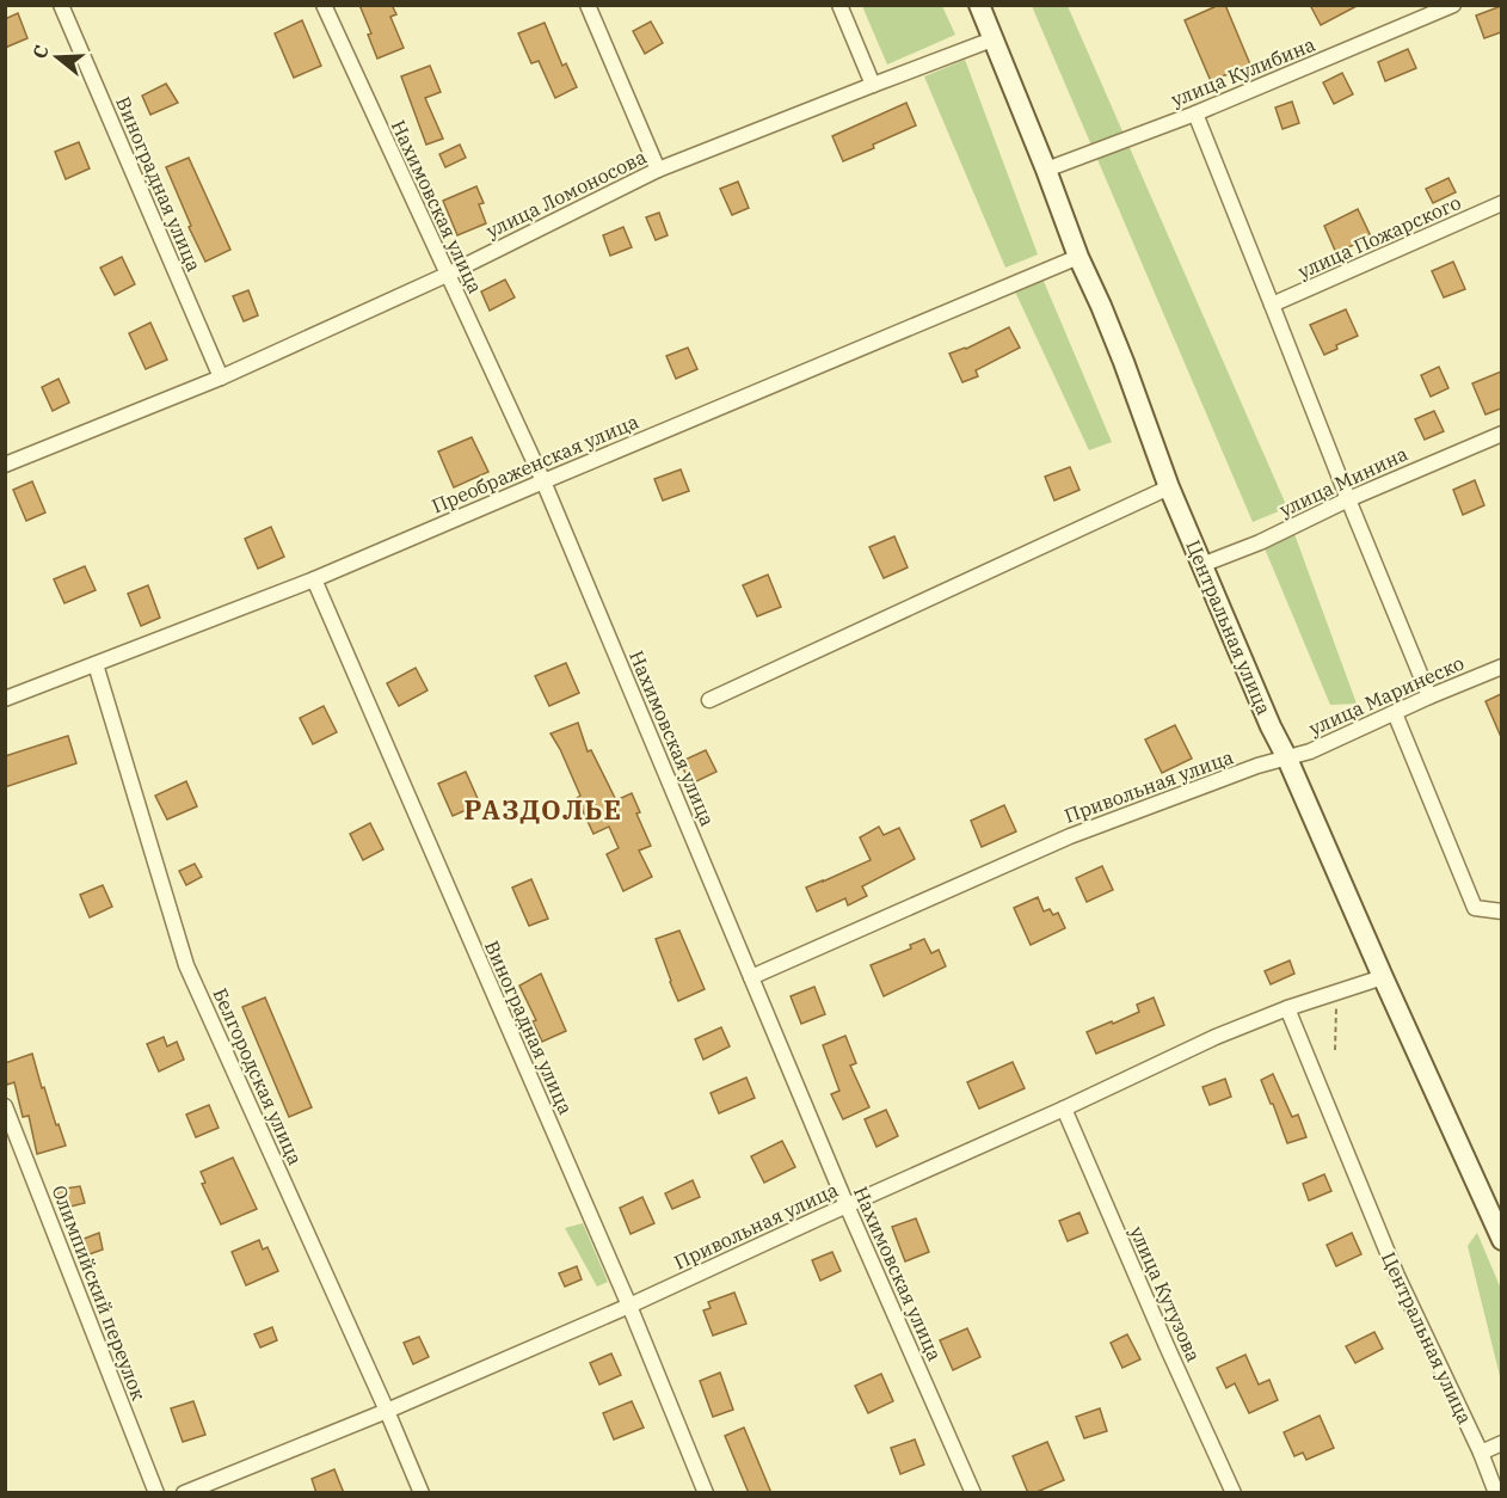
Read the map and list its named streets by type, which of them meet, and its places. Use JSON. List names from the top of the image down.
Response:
{
  "streets": {
    "main road": ["Центральная улица"],
    "street": [
      "улица Кулибина",
      "Виноградная улица",
      "улица Ломоносова",
      "Нахимовская улица",
      "улица Пожарского",
      "Преображенская улица",
      "улица Минина",
      "улица Маринеско",
      "Привольная улица",
      "Белгородская улица",
      "Олимпийский переулок",
      "улица Кутузова"
    ]
  },
  "crossings": [
    ["улица Кулибина", "Центральная улица"],
    ["Виноградная улица", "улица Ломоносова"],
    ["Виноградная улица", "Преображенская улица"],
    ["Виноградная улица", "Привольная улица"],
    ["улица Ломоносова", "Нахимовская улица"],
    ["улица Ломоносова", "Центральная улица"],
    ["Нахимовская улица", "Преображенская улица"],
    ["Нахимовская улица", "Привольная улица"],
    ["Преображенская улица", "Центральная улица"],
    ["Преображенская улица", "Белгородская улица"],
    ["улица Минина", "Центральная улица"],
    ["Центральная улица", "улица Маринеско"],
    ["Центральная улица", "Привольная улица"],
    ["улица Маринеско", "Привольная улица"],
    ["Привольная улица", "Белгородская улица"],
    ["Привольная улица", "улица Кутузова"]
  ],
  "districts": ["РАЗДОЛЬЕ"],
  "north": "left"
}
